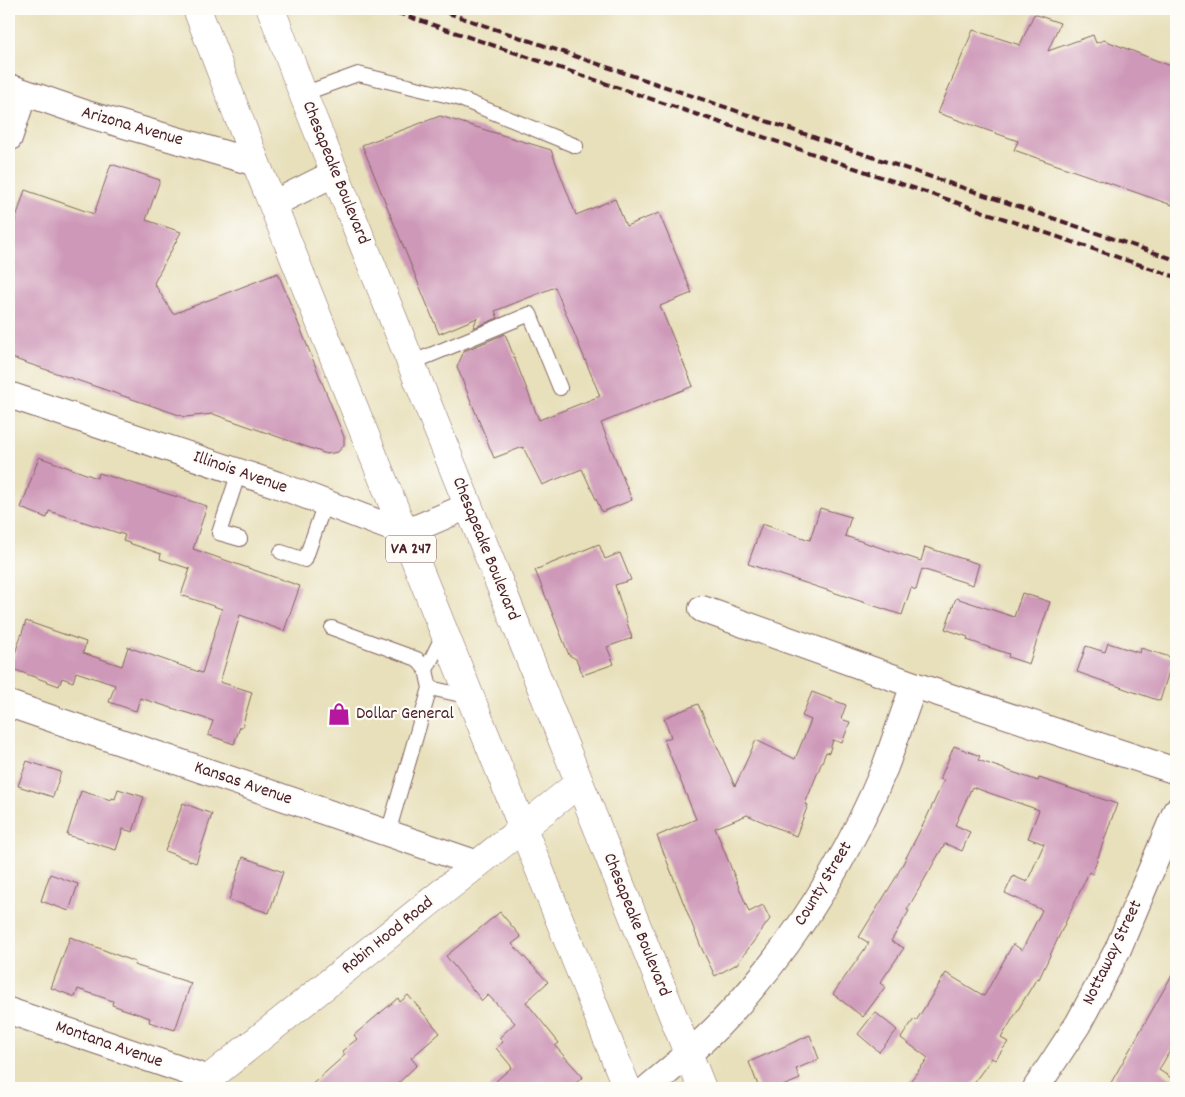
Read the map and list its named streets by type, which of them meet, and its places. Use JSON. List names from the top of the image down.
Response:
{
  "streets": {
    "main road": ["Chesapeake Boulevard", "VA 247", "Robin Hood Road"],
    "street": [
      "Arizona Avenue",
      "Illinois Avenue",
      "Kansas Avenue",
      "County Street",
      "Nottaway Street",
      "Montana Avenue"
    ]
  },
  "crossings": [
    ["Arizona Avenue", "VA 247"],
    ["Chesapeake Boulevard", "County Street"],
    ["Chesapeake Boulevard", "Robin Hood Road"],
    ["Illinois Avenue", "VA 247"],
    ["VA 247", "Robin Hood Road"],
    ["Kansas Avenue", "Robin Hood Road"],
    ["Robin Hood Road", "Montana Avenue"]
  ],
  "places": {
    "shop": ["Dollar General"]
  }
}
